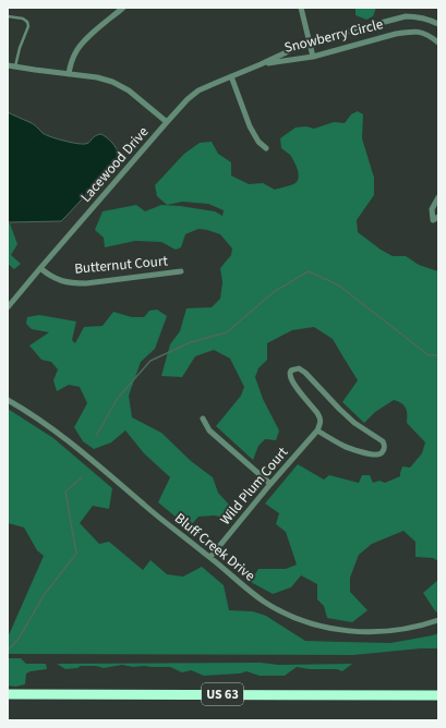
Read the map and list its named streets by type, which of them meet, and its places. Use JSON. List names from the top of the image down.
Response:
{
  "streets": {
    "highway": ["US 63"],
    "street": [
      "Snowberry Circle",
      "Lacewood Drive",
      "Butternut Court",
      "Wild Plum Court",
      "Bluff Creek Drive"
    ]
  },
  "crossings": [
    ["Snowberry Circle", "Lacewood Drive"],
    ["Lacewood Drive", "Butternut Court"],
    ["Wild Plum Court", "Bluff Creek Drive"]
  ]
}
